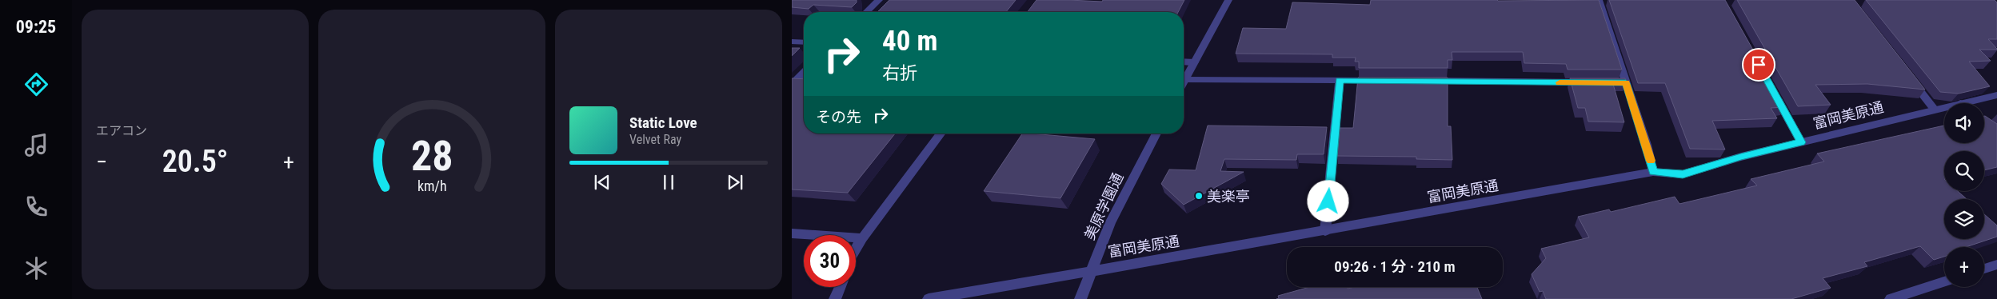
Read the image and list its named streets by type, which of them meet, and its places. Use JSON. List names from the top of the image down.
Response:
{
  "streets": {
    "street": ["富岡美原通", "美原学園通"]
  },
  "crossings": [
    ["富岡美原通", "美原学園通"]
  ],
  "places": ["美楽亭"],
  "page": {
    "tabs": "09:25",
    "tile": "エアコン",
    "turn": ["40 m", "右折"],
    "then": "その先",
    "map_buttons": "+",
    "song": ["Static Love", "Velvet Ray"],
    "heat": ["−", "20.5°", "+"],
    "limit": "30",
    "trip": "09:26 · 1 分 · 210 m",
    "gauge": ["28", "km/h"]
  }
}
